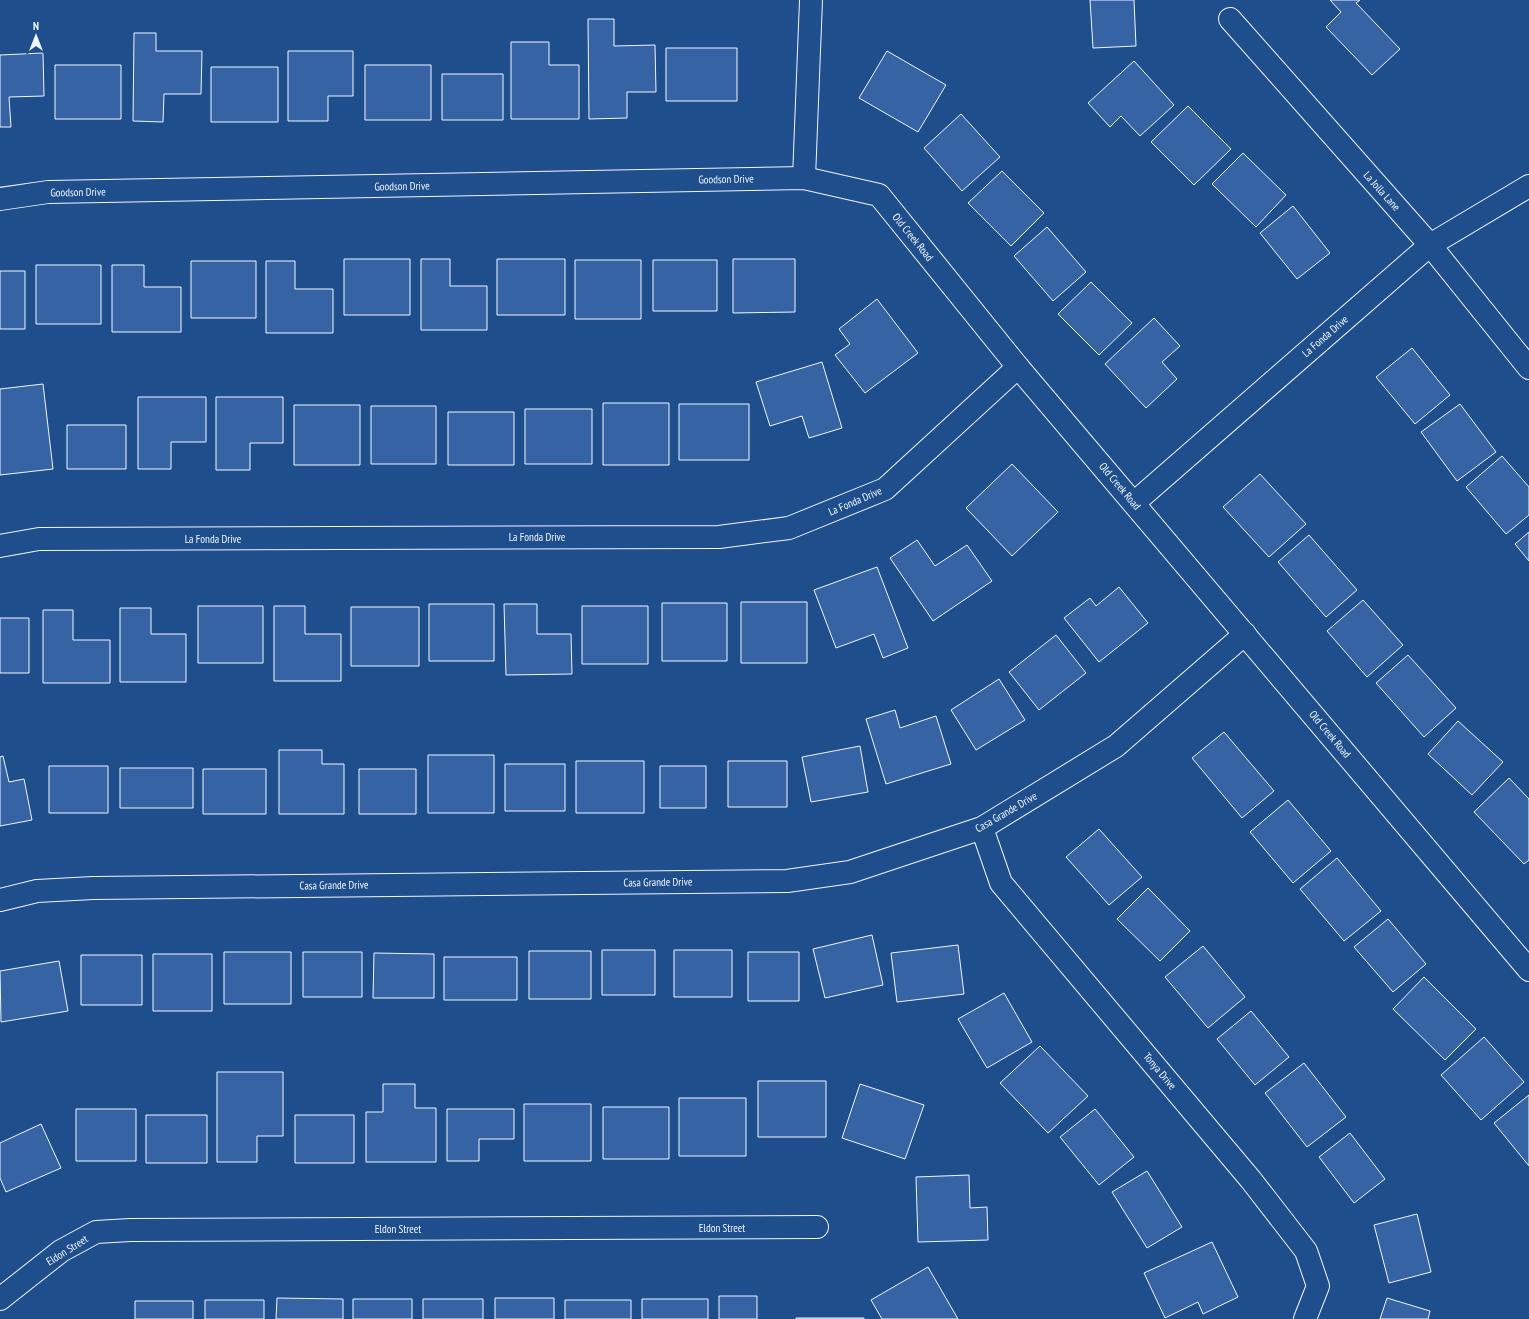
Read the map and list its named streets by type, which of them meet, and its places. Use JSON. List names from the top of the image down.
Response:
{
  "streets": {
    "street": [
      "Goodson Drive",
      "La Jolla Lane",
      "Old Creek Road",
      "La Fonda Drive",
      "Casa Grande Drive",
      "Tonya Drive",
      "Eldon Street"
    ]
  },
  "crossings": [
    ["Goodson Drive", "Old Creek Road"],
    ["La Jolla Lane", "La Fonda Drive"],
    ["Old Creek Road", "La Fonda Drive"],
    ["Old Creek Road", "Casa Grande Drive"],
    ["Casa Grande Drive", "Tonya Drive"]
  ],
  "north": "top"
}
